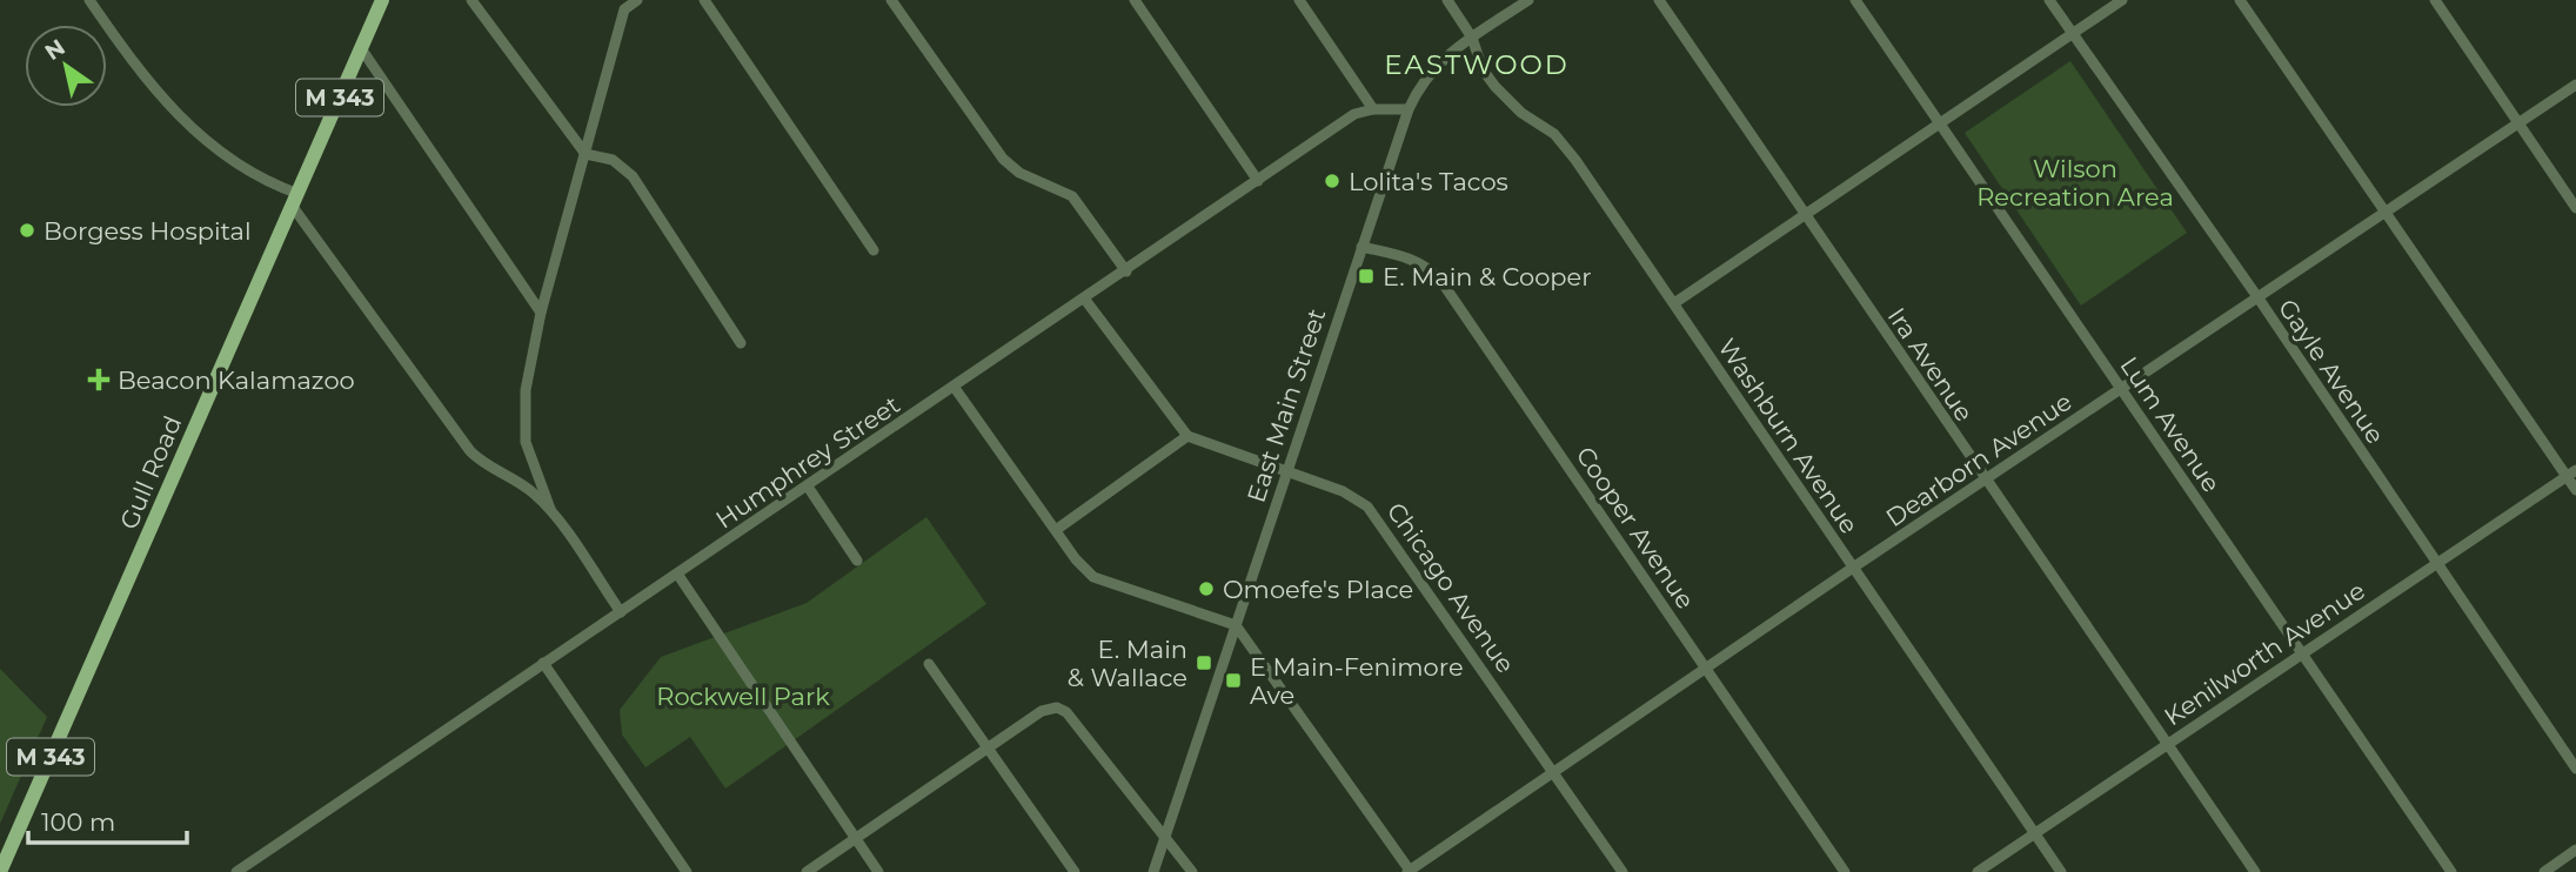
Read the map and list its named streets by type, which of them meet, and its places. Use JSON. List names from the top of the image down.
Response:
{
  "streets": {
    "main road": ["M 343", "Gull Road"],
    "street": [
      "Ira Avenue",
      "Gayle Avenue",
      "East Main Street",
      "Lum Avenue",
      "Washburn Avenue",
      "Dearborn Avenue",
      "Humphrey Street",
      "Cooper Avenue",
      "Chicago Avenue",
      "Kenilworth Avenue"
    ]
  },
  "crossings": [
    ["Ira Avenue", "Dearborn Avenue"],
    ["Ira Avenue", "Kenilworth Avenue"],
    ["Gayle Avenue", "Dearborn Avenue"],
    ["Gayle Avenue", "Kenilworth Avenue"],
    ["East Main Street", "Washburn Avenue"],
    ["East Main Street", "Humphrey Street"],
    ["East Main Street", "Cooper Avenue"],
    ["East Main Street", "Chicago Avenue"],
    ["Lum Avenue", "Dearborn Avenue"],
    ["Lum Avenue", "Kenilworth Avenue"],
    ["Washburn Avenue", "Dearborn Avenue"],
    ["Washburn Avenue", "Kenilworth Avenue"],
    ["Dearborn Avenue", "Cooper Avenue"],
    ["Dearborn Avenue", "Chicago Avenue"]
  ],
  "districts": ["EASTWOOD"],
  "parks": ["Wilson Recreation Area", "Rockwell Park"],
  "places": {
    "other": ["Lolita's Tacos", "Borgess Hospital", "Omoefe's Place"],
    "transit": ["E. Main & Cooper", "E. Main & Wallace", "E Main-Fenimore Ave"],
    "health": ["Beacon Kalamazoo"]
  },
  "scale_bar": "100 m",
  "north": "top left"
}
